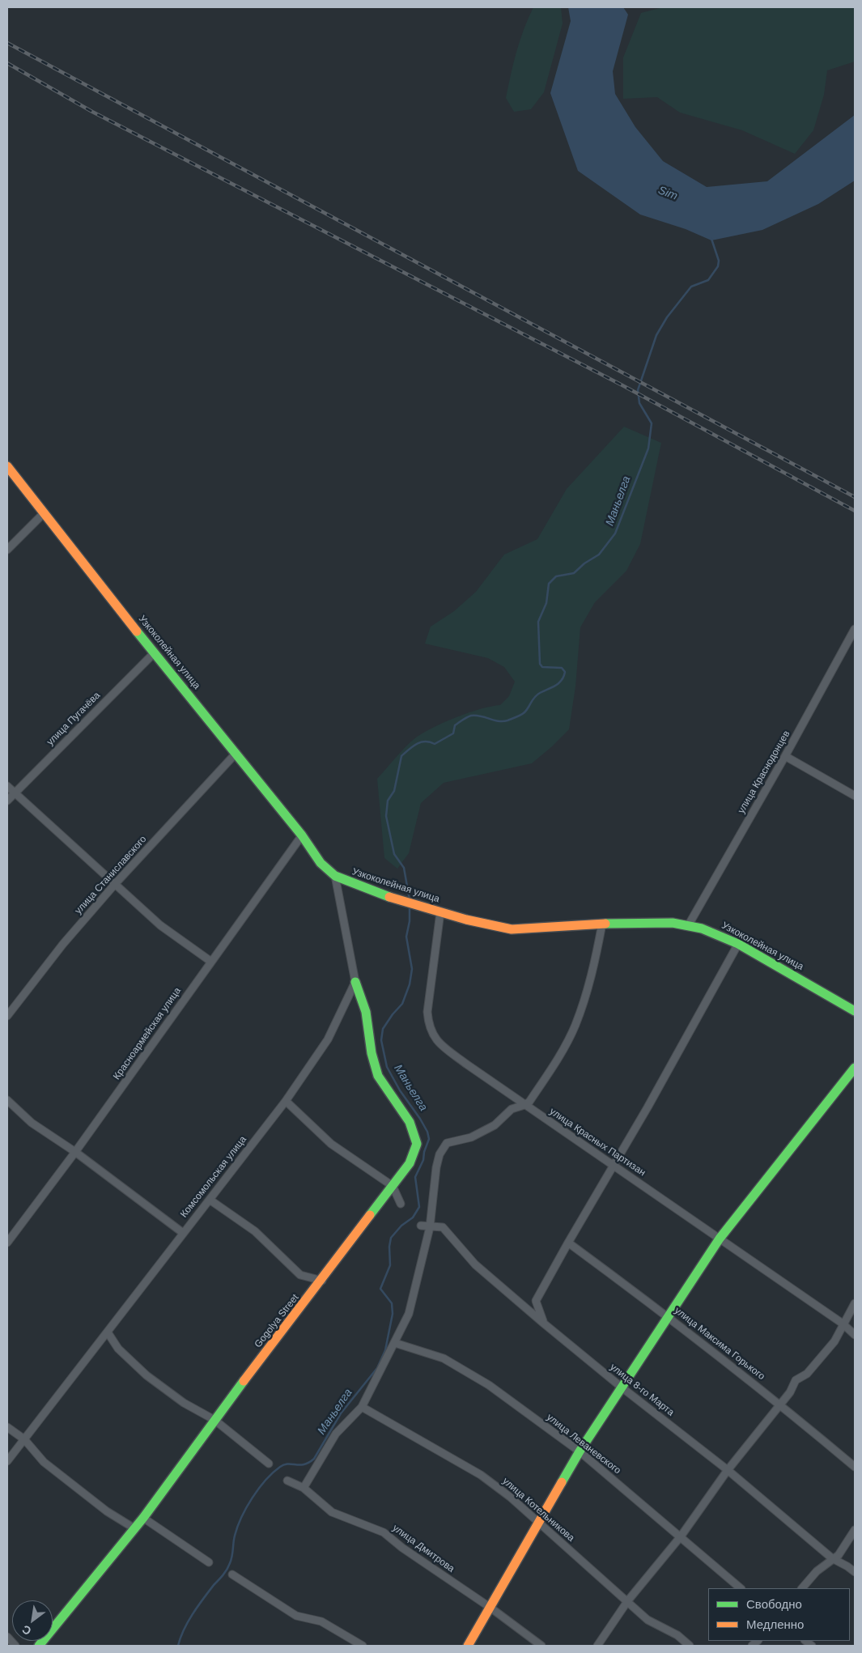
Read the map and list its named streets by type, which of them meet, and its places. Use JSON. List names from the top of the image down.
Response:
{
  "streets": {
    "street": [
      "Узкоколейная улица",
      "улица Пугачёва",
      "улица Краснодонцев",
      "улица Станиславского",
      "Красноармейская улица",
      "улица Красных Партизан",
      "Комсомольская улица",
      "Gogolya Street",
      "улица Максима Горького",
      "улица 8-го Марта",
      "улица Леваневского",
      "улица Котельникова",
      "улица Дмитрова"
    ]
  },
  "crossings": [
    ["Узкоколейная улица", "улица Пугачёва"],
    ["Узкоколейная улица", "улица Краснодонцев"],
    ["Узкоколейная улица", "улица Станиславского"],
    ["Узкоколейная улица", "Красноармейская улица"],
    ["Узкоколейная улица", "улица Красных Партизан"],
    ["Комсомольская улица", "Gogolya Street"]
  ],
  "water": ["Sim", "Маньелга"],
  "legend": ["Свободно", "Медленно"],
  "north": "bottom left"
}
